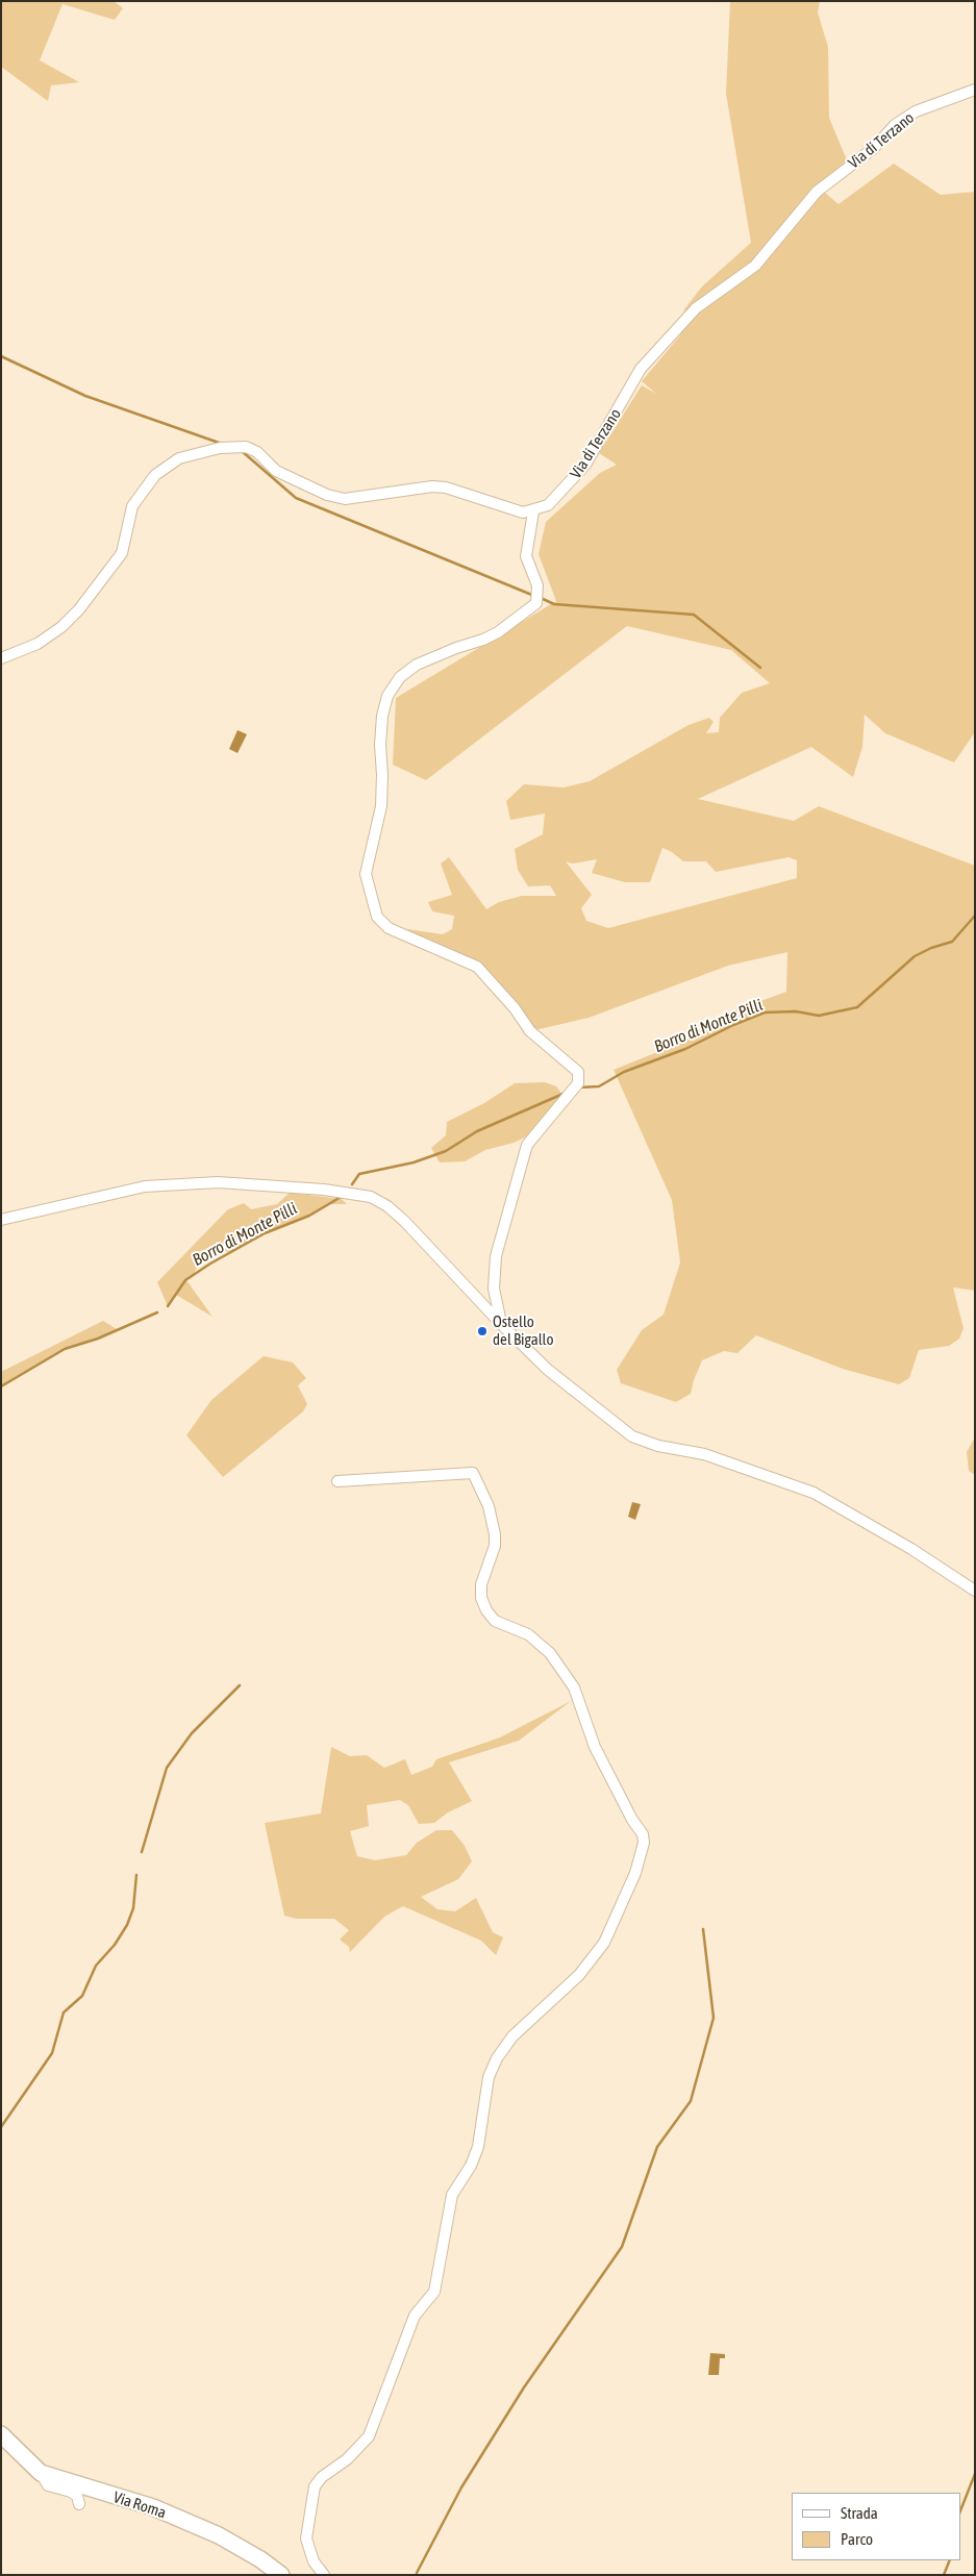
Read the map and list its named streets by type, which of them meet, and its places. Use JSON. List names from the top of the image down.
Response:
{
  "streets": {
    "main road": ["Via Roma"],
    "street": ["Via di Terzano"]
  },
  "water": ["Borro di Monte Pilli"],
  "places": ["Ostello del Bigallo"],
  "legend": ["Strada", "Parco"]
}
